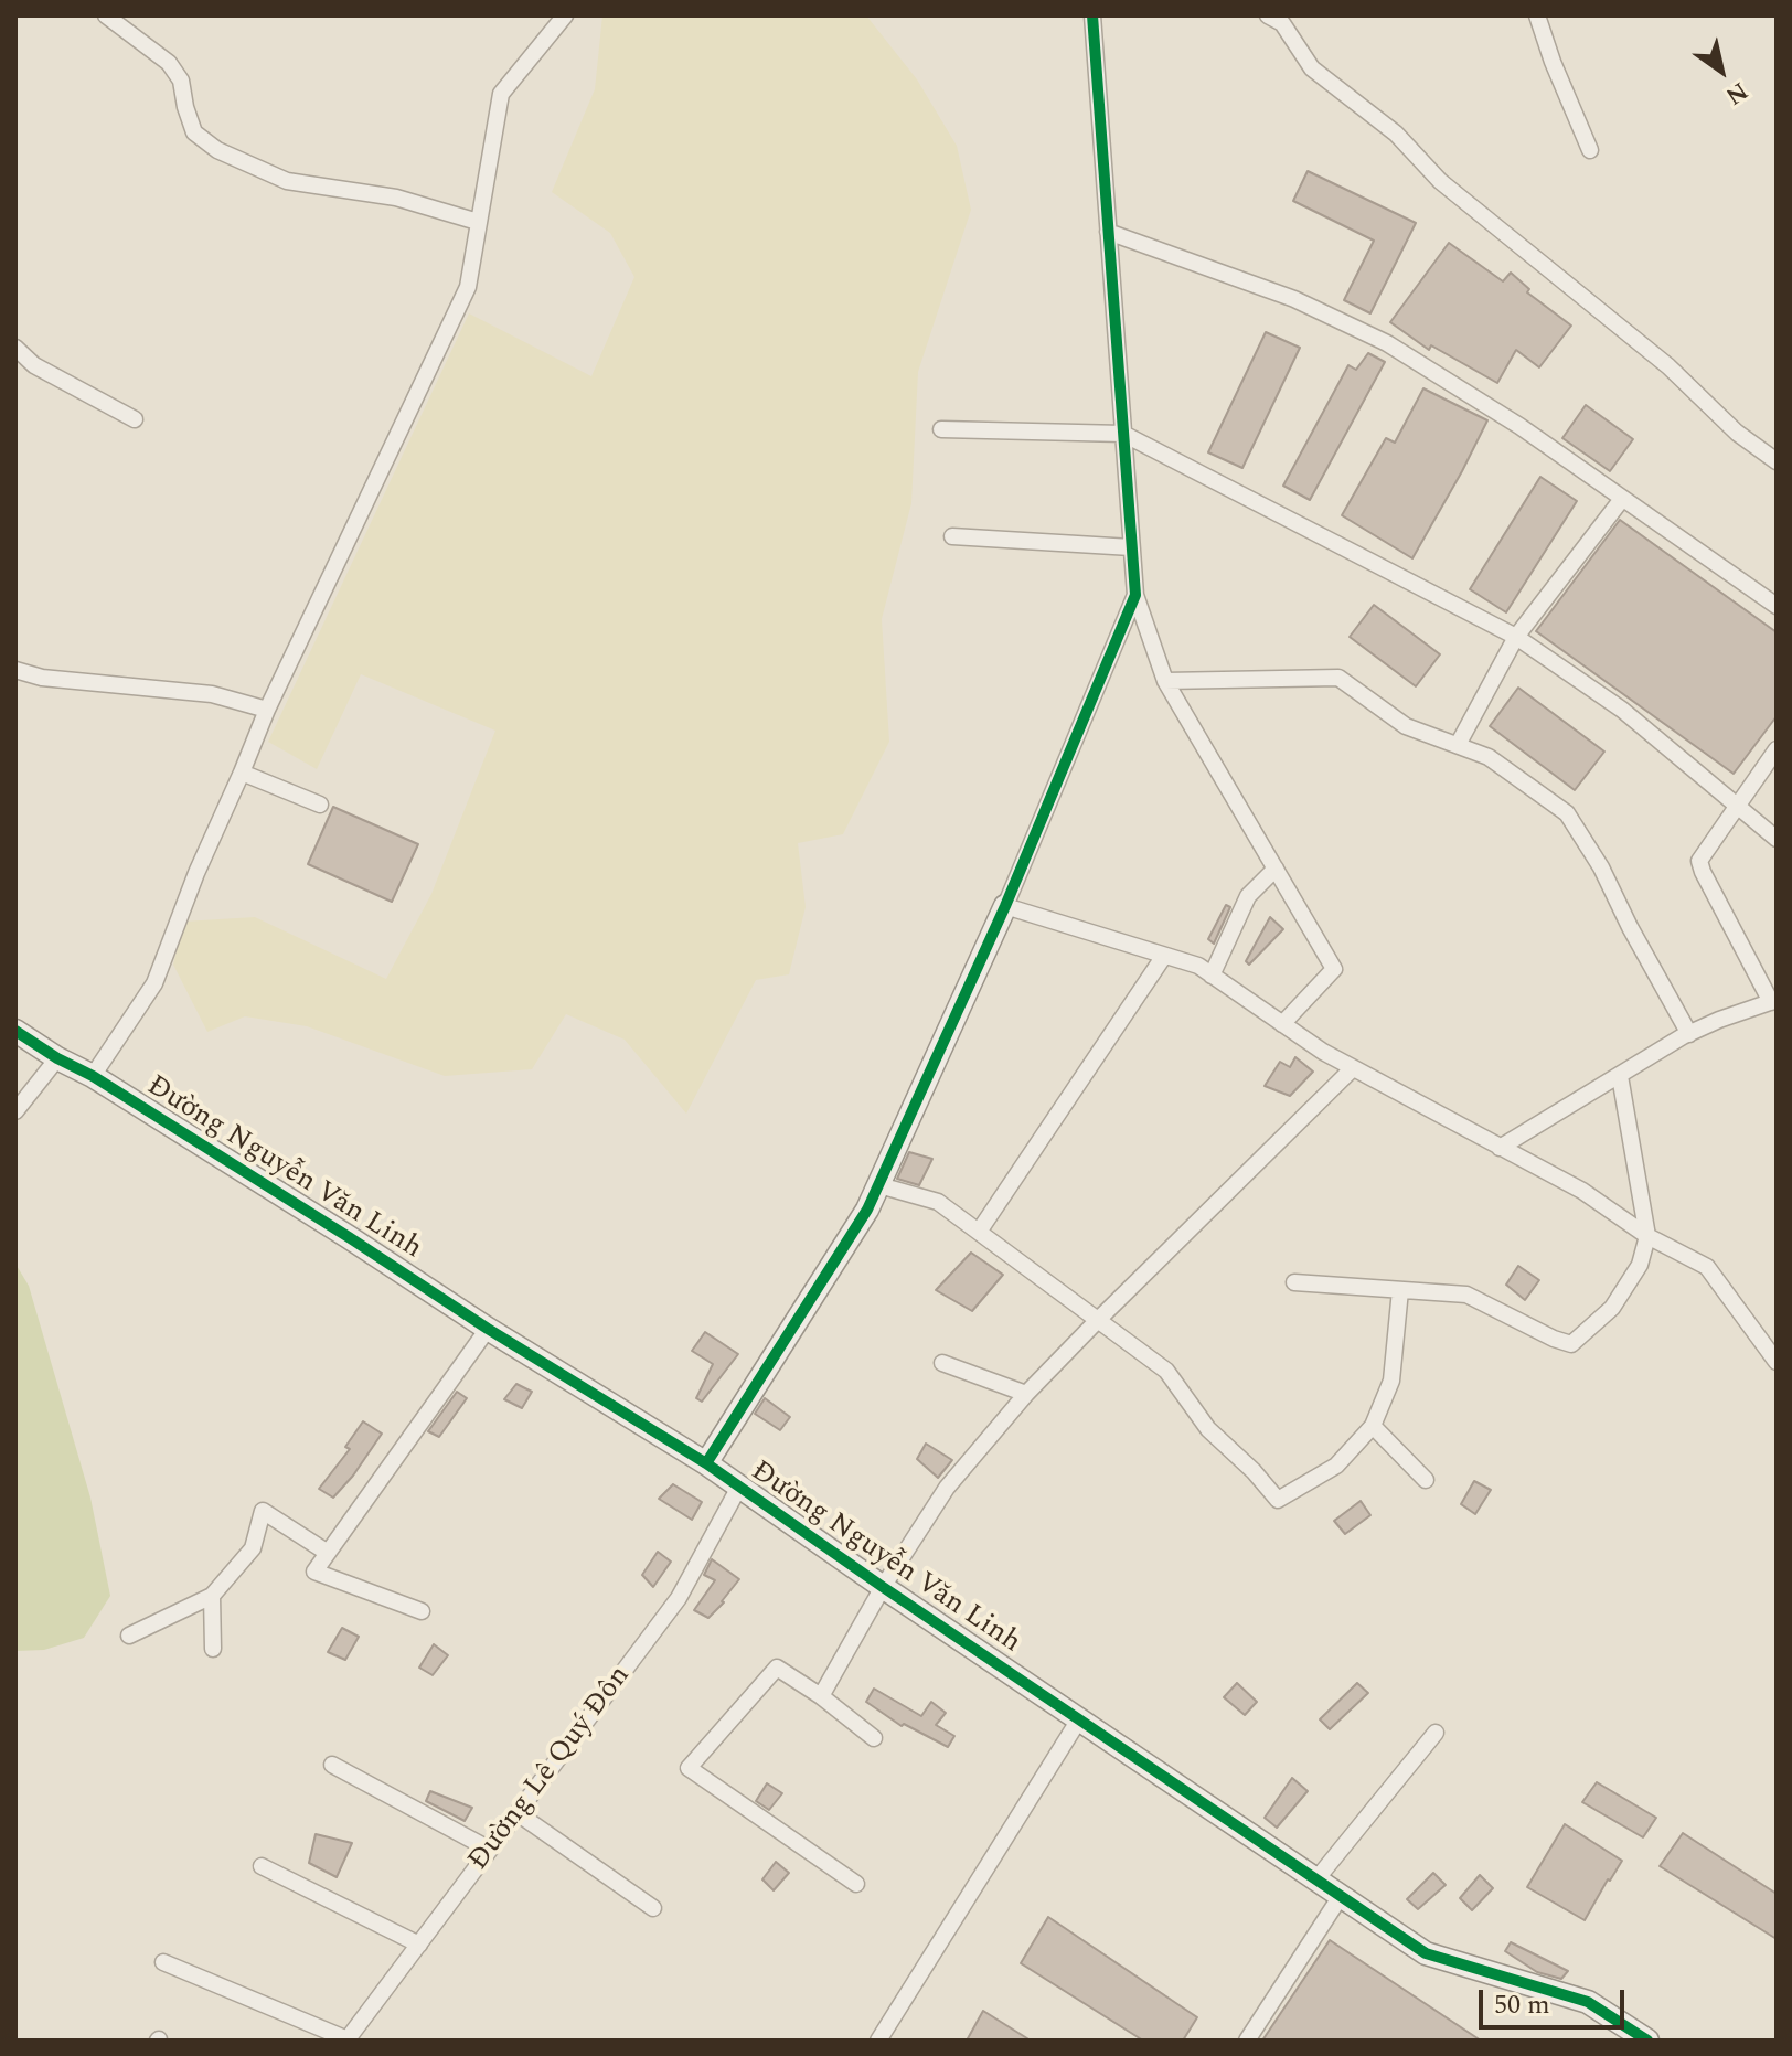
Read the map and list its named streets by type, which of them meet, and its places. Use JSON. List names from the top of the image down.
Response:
{
  "streets": {
    "street": ["Đường Nguyễn Văn Linh", "Đường Lê Quý Đôn"]
  },
  "crossings": [
    ["Đường Nguyễn Văn Linh", "Đường Lê Quý Đôn"]
  ],
  "scale_bar": "50 m",
  "north": "bottom right"
}
